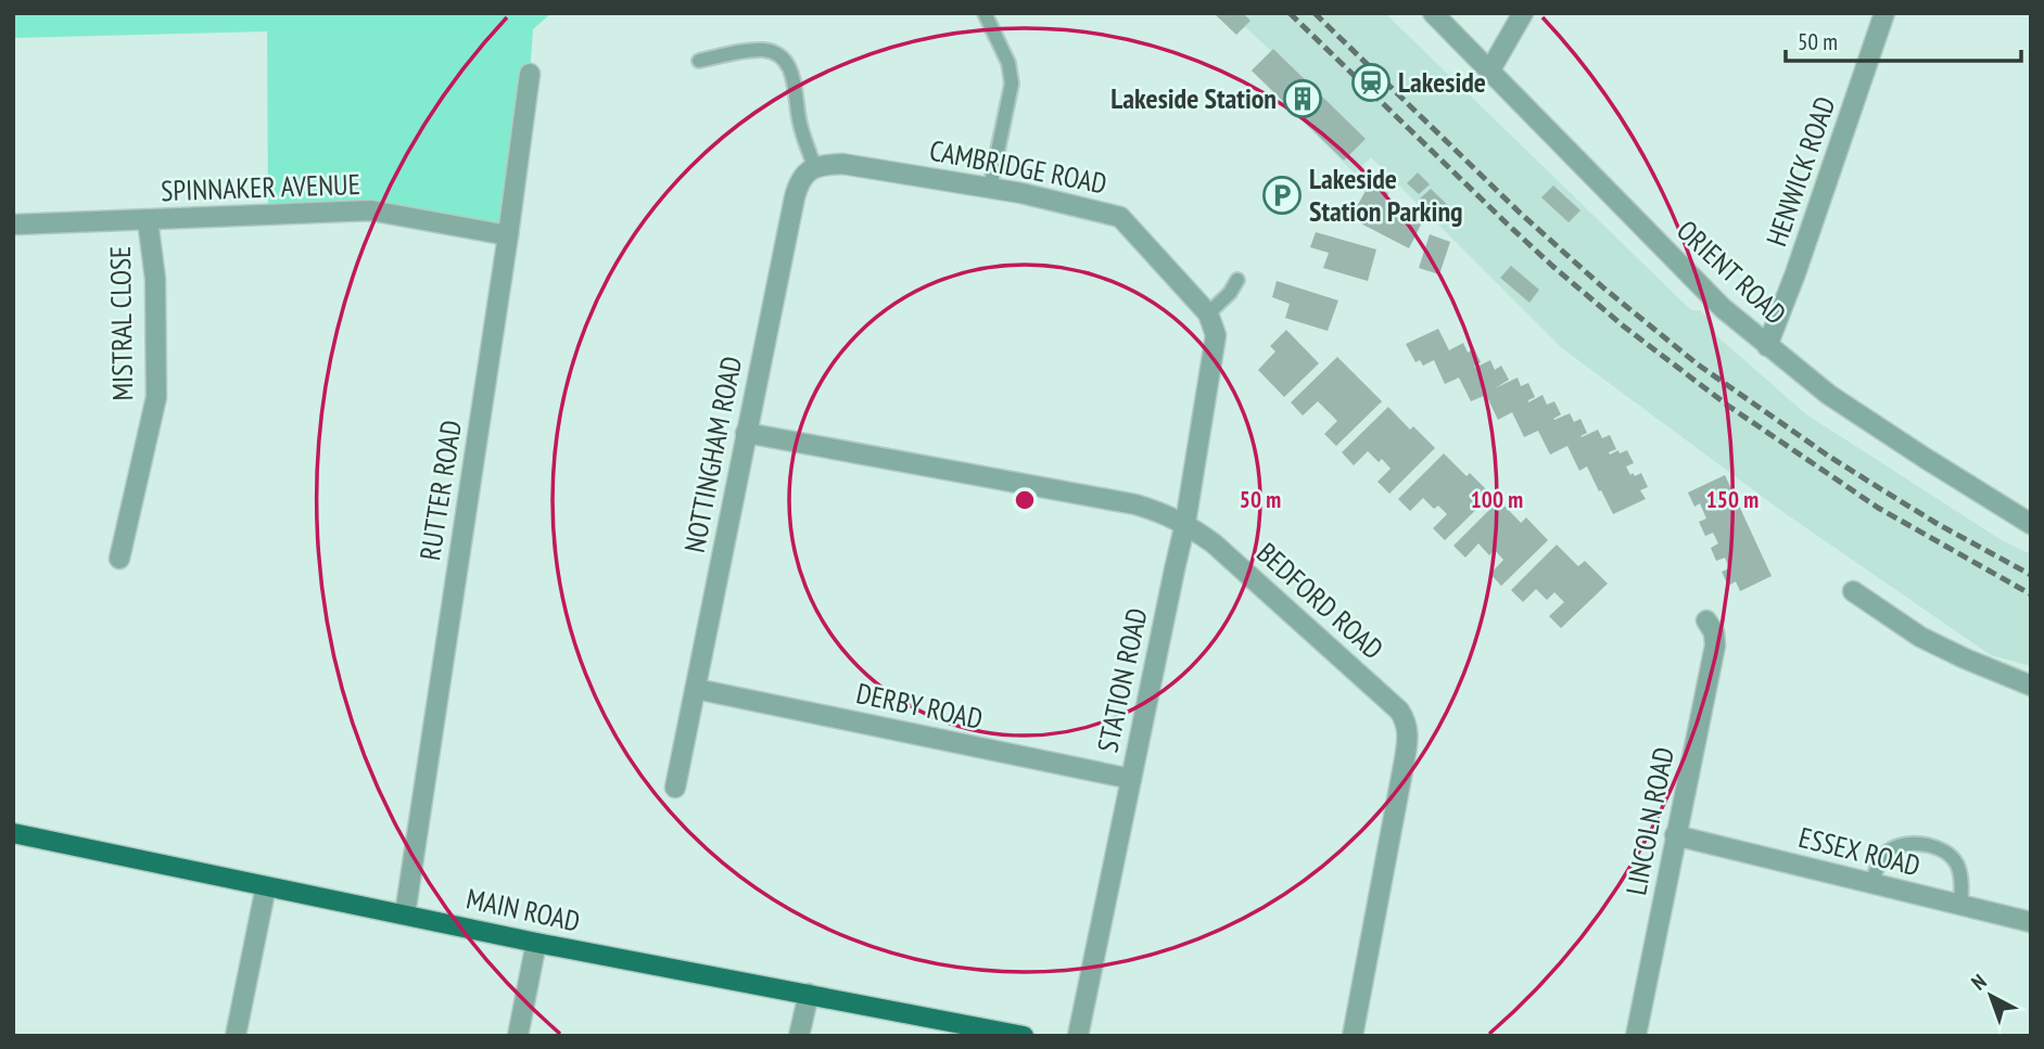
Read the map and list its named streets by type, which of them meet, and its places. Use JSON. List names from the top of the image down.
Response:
{
  "streets": {
    "main road": ["MAIN ROAD"],
    "street": [
      "CAMBRIDGE ROAD",
      "HENWICK ROAD",
      "SPINNAKER AVENUE",
      "ORIENT ROAD",
      "MISTRAL CLOSE",
      "NOTTINGHAM ROAD",
      "RUTTER ROAD",
      "BEDFORD ROAD",
      "STATION ROAD",
      "DERBY ROAD",
      "LINCOLN ROAD",
      "ESSEX ROAD"
    ]
  },
  "crossings": [
    ["CAMBRIDGE ROAD", "NOTTINGHAM ROAD"],
    ["CAMBRIDGE ROAD", "STATION ROAD"],
    ["HENWICK ROAD", "ORIENT ROAD"],
    ["SPINNAKER AVENUE", "MISTRAL CLOSE"],
    ["SPINNAKER AVENUE", "RUTTER ROAD"],
    ["NOTTINGHAM ROAD", "BEDFORD ROAD"],
    ["NOTTINGHAM ROAD", "DERBY ROAD"],
    ["RUTTER ROAD", "MAIN ROAD"],
    ["BEDFORD ROAD", "STATION ROAD"],
    ["STATION ROAD", "DERBY ROAD"],
    ["LINCOLN ROAD", "ESSEX ROAD"]
  ],
  "places": {
    "station": ["Lakeside"],
    "building": ["Lakeside Station"],
    "parking": ["Lakeside Station Parking"]
  },
  "scale_bar": "50 m",
  "north": "top left",
  "rings": ["50 m", "100 m", "150 m"]
}
